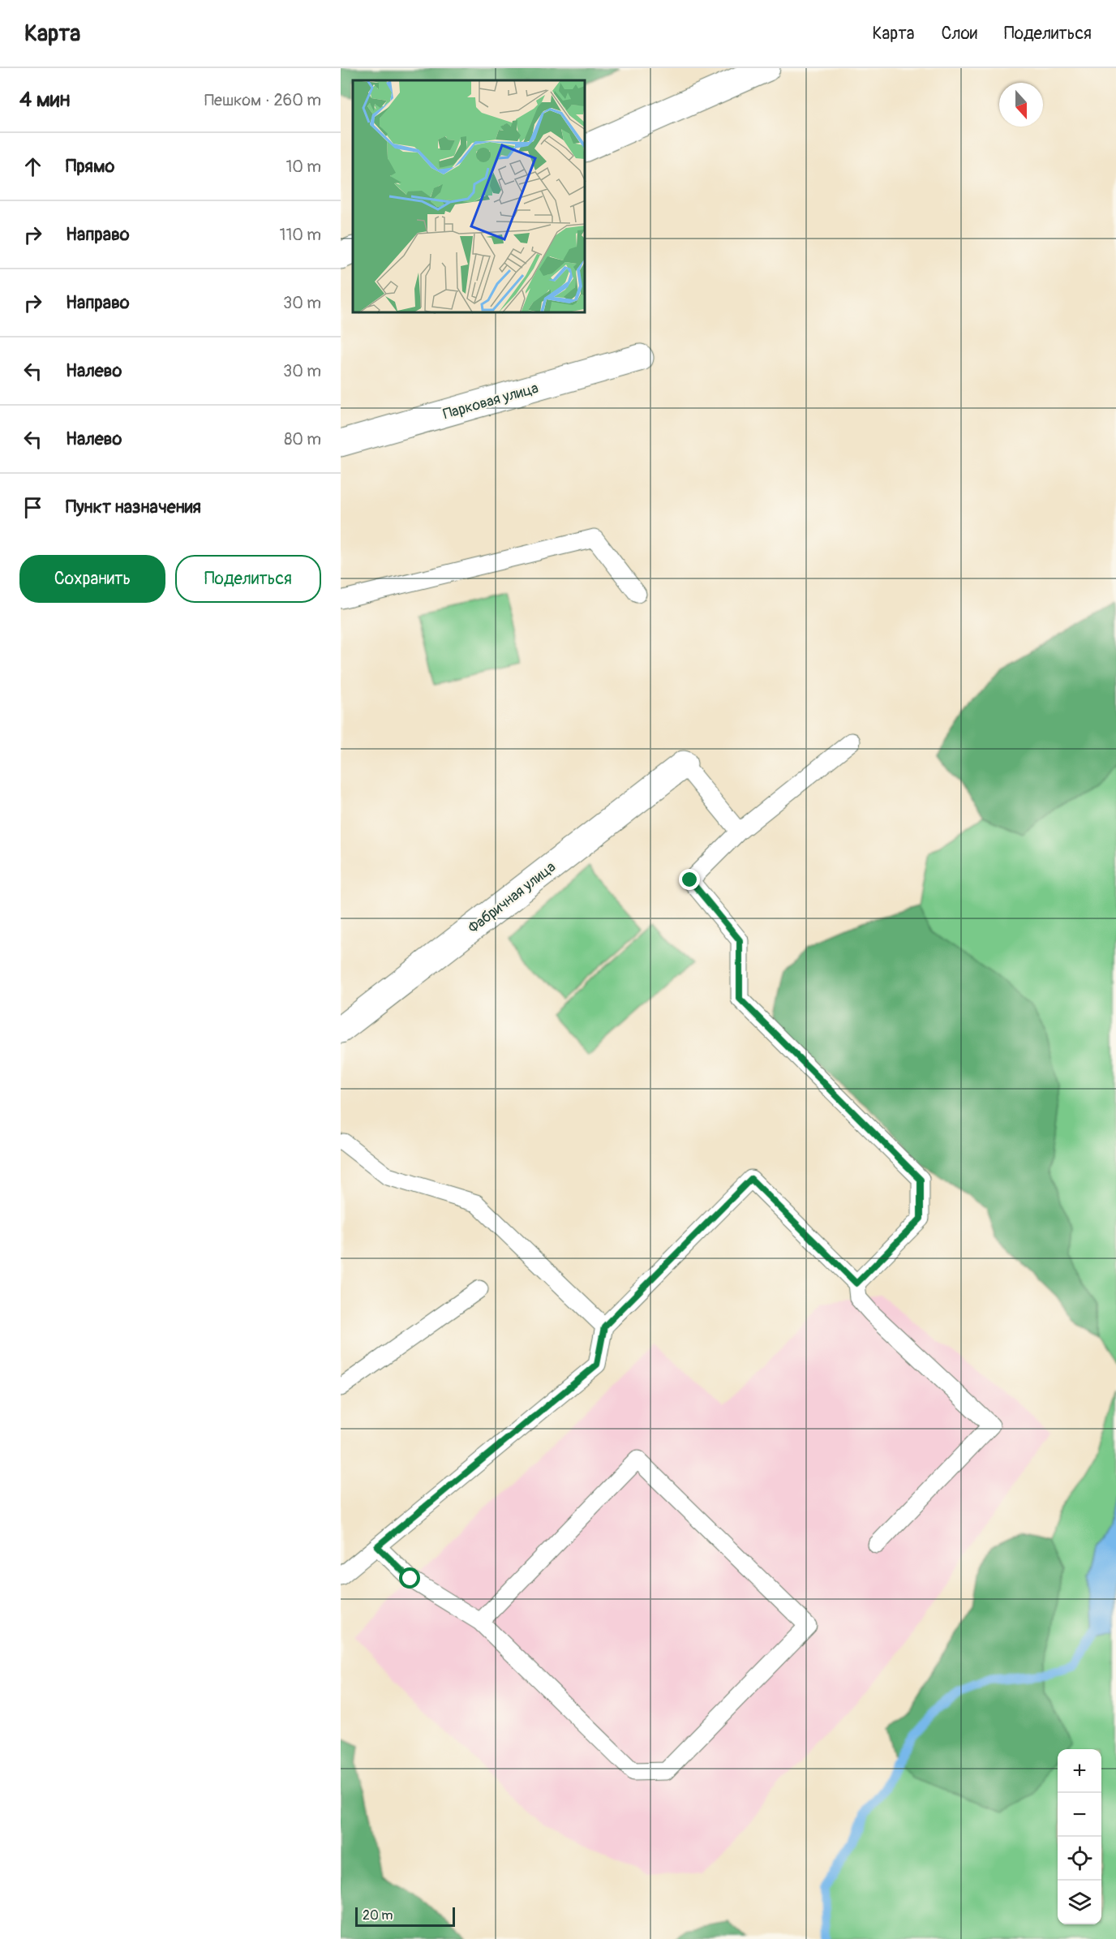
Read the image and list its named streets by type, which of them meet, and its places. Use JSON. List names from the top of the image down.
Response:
{
  "streets": {
    "street": ["Парковая улица", "Фабричная улица"]
  },
  "scale_bar": "20 m",
  "north": "bottom",
  "page": {
    "header": "Карта",
    "nav": ["Карта", "Слои", "Поделиться"],
    "heading": ["4 мин", "Пешком · 260 m"],
    "list": [
      ["Прямо", "10 m"],
      ["Направо", "110 m"],
      ["Направо", "30 m"],
      ["Налево", "30 m"],
      ["Налево", "80 m"],
      "Пункт назначения"
    ],
    "buttons": ["Сохранить", "Поделиться"],
    "map_buttons": ["+", "−"],
    "scale": "20 m"
  }
}
